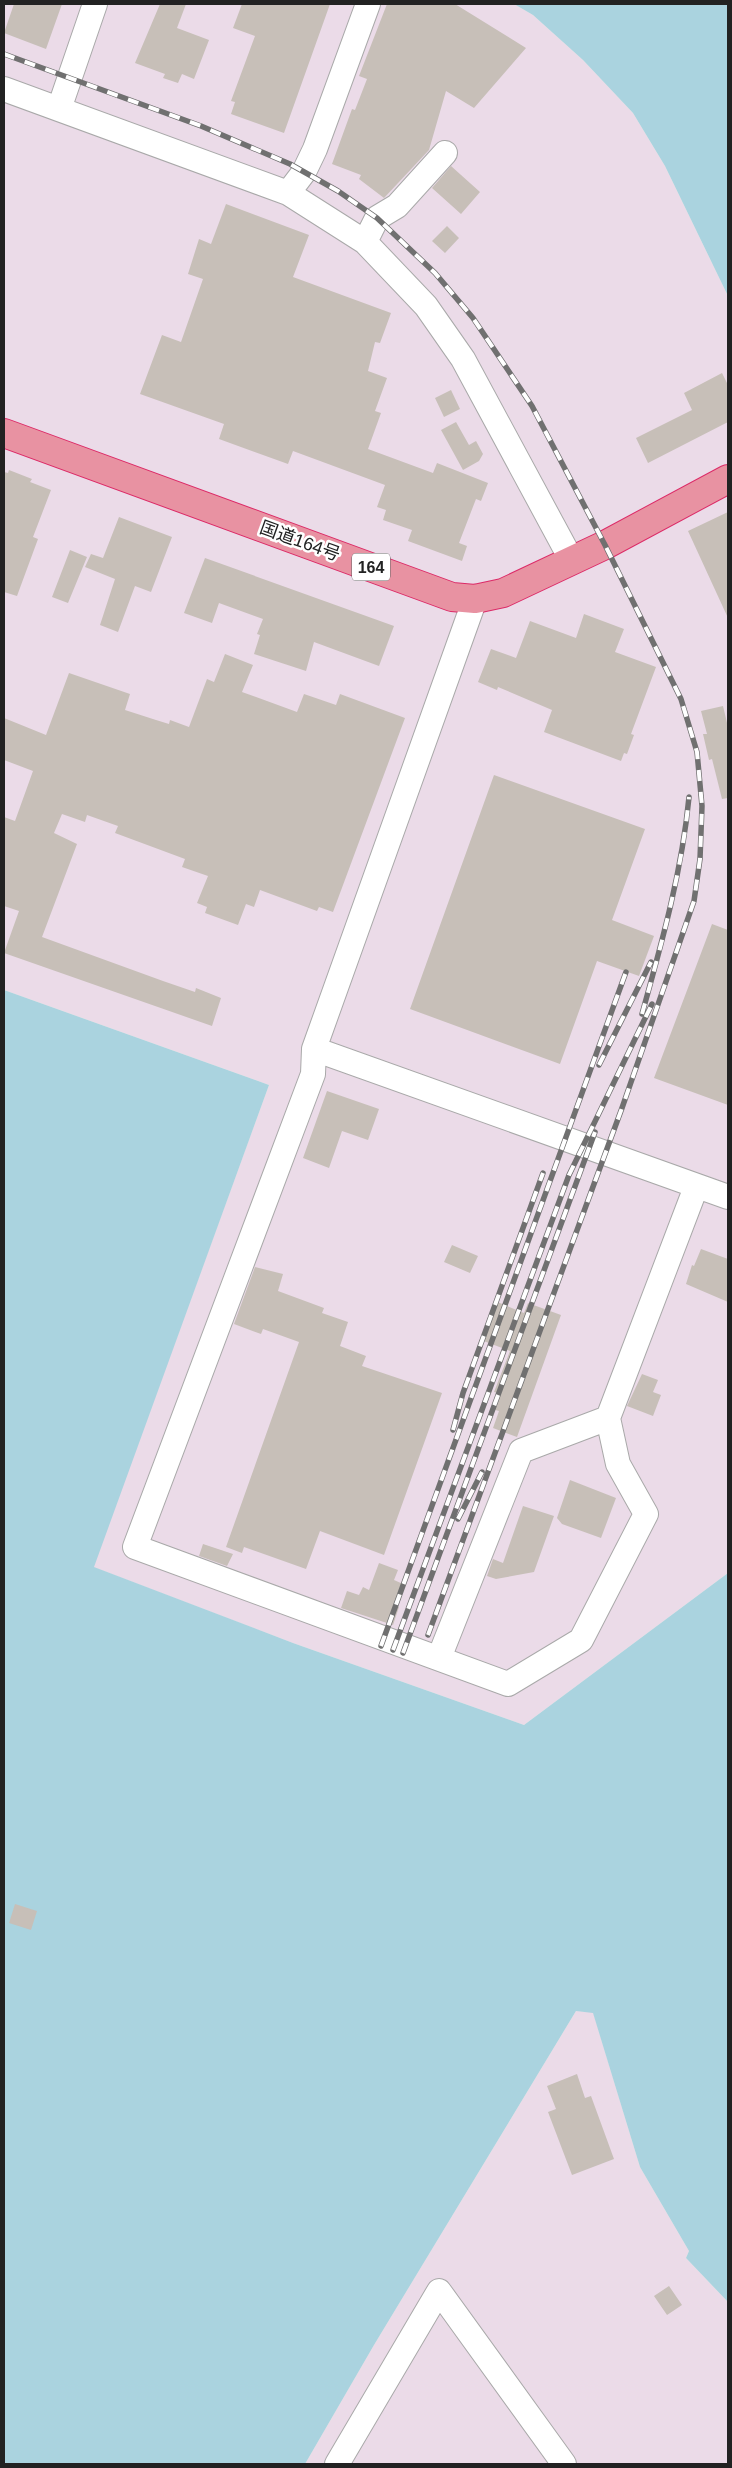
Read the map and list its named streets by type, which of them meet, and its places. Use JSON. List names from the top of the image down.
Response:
{
  "streets": {
    "highway": ["国道164号", "164"]
  }
}
